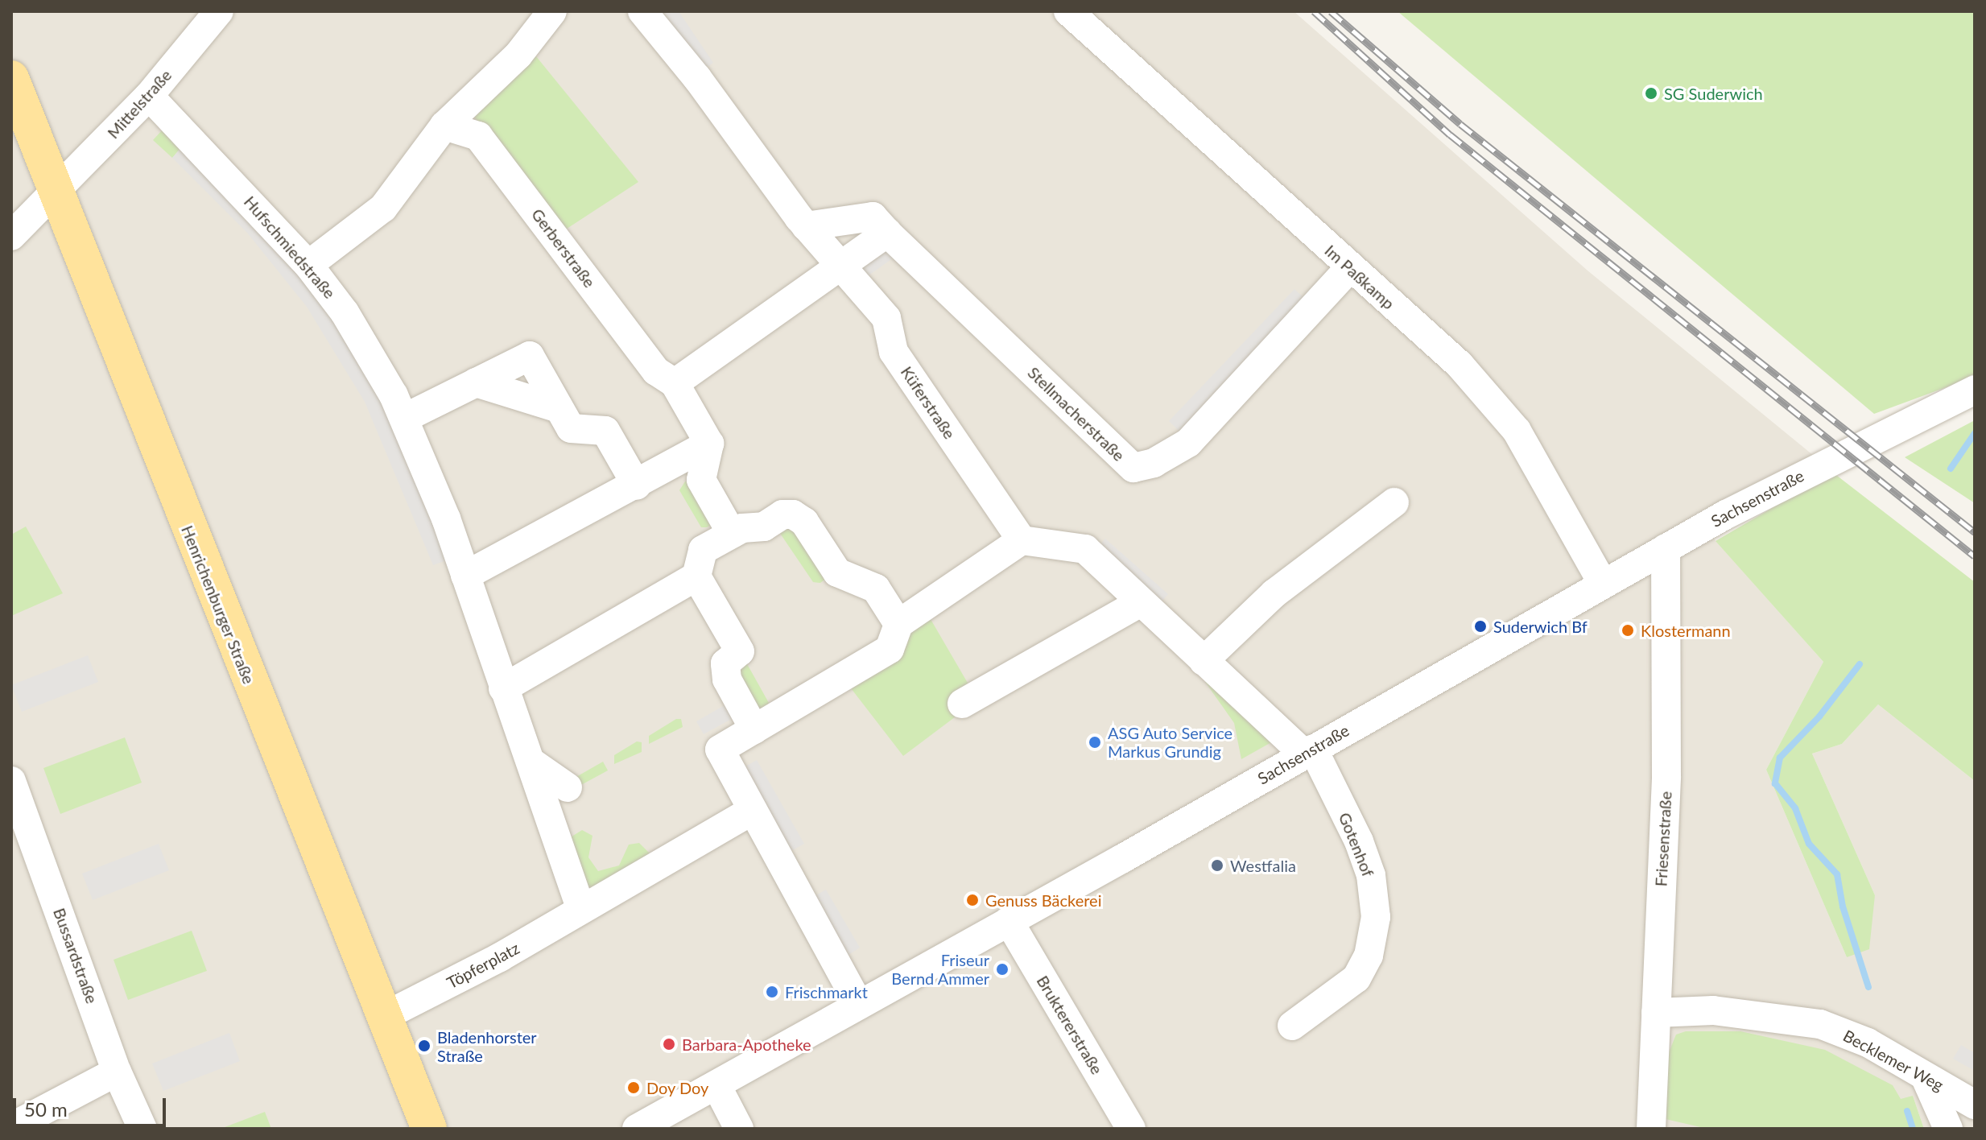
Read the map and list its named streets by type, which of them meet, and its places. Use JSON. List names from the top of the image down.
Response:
{
  "streets": {
    "main road": ["Henrichenburger Straße"],
    "street": [
      "Mittelstraße",
      "Hufschmiedstraße",
      "Gerberstraße",
      "Im Paßkamp",
      "Küferstraße",
      "Stellmacherstraße",
      "Sachsenstraße",
      "Friesenstraße",
      "Gotenhof",
      "Bussardstraße",
      "Töpferplatz",
      "Bruktererstraße",
      "Becklemer Weg"
    ]
  },
  "crossings": [
    ["Mittelstraße", "Hufschmiedstraße"],
    ["Mittelstraße", "Henrichenburger Straße"],
    ["Im Paßkamp", "Stellmacherstraße"],
    ["Im Paßkamp", "Sachsenstraße"],
    ["Sachsenstraße", "Friesenstraße"],
    ["Sachsenstraße", "Gotenhof"],
    ["Sachsenstraße", "Bruktererstraße"],
    ["Henrichenburger Straße", "Töpferplatz"],
    ["Friesenstraße", "Becklemer Weg"]
  ],
  "places": [
    "SG Suderwich",
    "Suderwich Bf",
    "Klostermann",
    "ASG Auto Service Markus Grundig",
    "Westfalia",
    "Genuss Bäckerei",
    "Friseur Bernd Ammer",
    "Frischmarkt",
    "Barbara-Apotheke",
    "Bladenhorster Straße",
    "Doy Doy"
  ],
  "scale_bar": "50 m"
}
